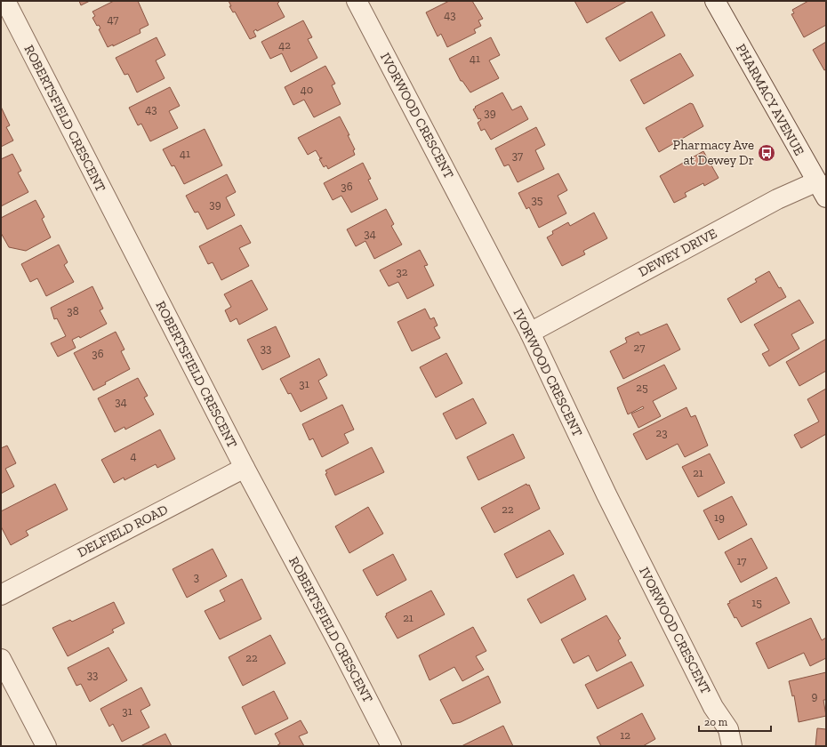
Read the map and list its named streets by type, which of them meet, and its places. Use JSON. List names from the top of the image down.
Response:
{
  "streets": {
    "street": [
      "PHARMACY AVENUE",
      "IVORWOOD CRESCENT",
      "ROBERTSFIELD CRESCENT",
      "DEWEY DRIVE",
      "DELFIELD ROAD"
    ]
  },
  "crossings": [
    ["PHARMACY AVENUE", "DEWEY DRIVE"],
    ["IVORWOOD CRESCENT", "DEWEY DRIVE"],
    ["ROBERTSFIELD CRESCENT", "DELFIELD ROAD"]
  ],
  "places": {
    "bus stop": ["Pharmacy Ave at Dewey Dr"]
  },
  "house_numbers": [
    "43",
    "47",
    "42",
    "41",
    "40",
    "43",
    "39",
    "41",
    "37",
    "36",
    "35",
    "39",
    "34",
    "32",
    "38",
    "27",
    "33",
    "36",
    "31",
    "25",
    "34",
    "23",
    "4",
    "21",
    "22",
    "19",
    "17",
    "3",
    "15",
    "21",
    "22",
    "33",
    "9",
    "31",
    "12"
  ],
  "scale_bar": "20 m"
}
